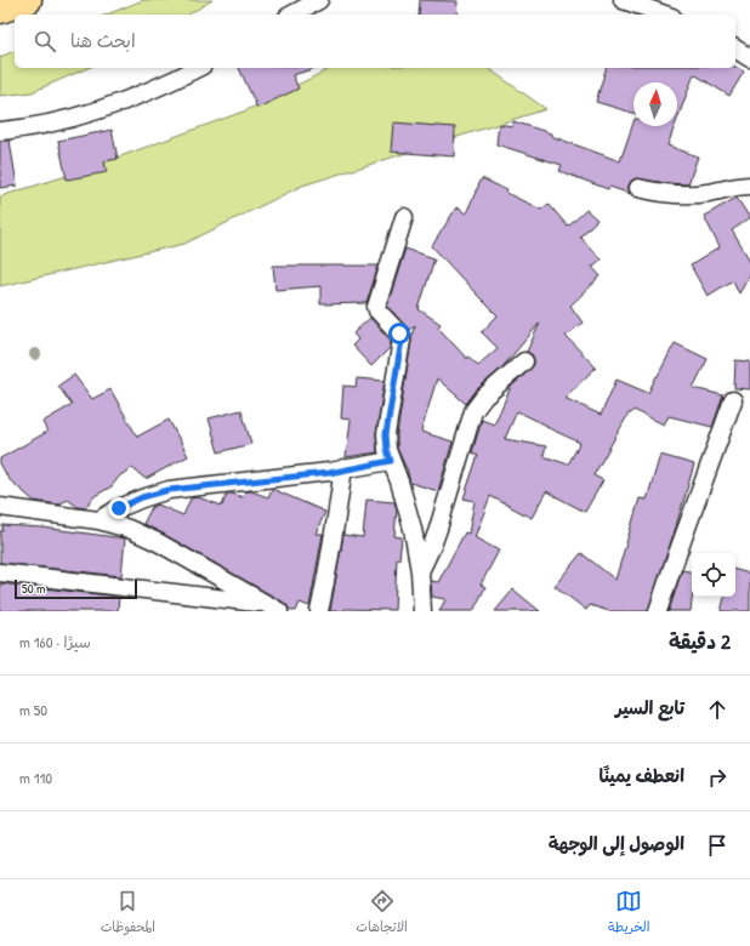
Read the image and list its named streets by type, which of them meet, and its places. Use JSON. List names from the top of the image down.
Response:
{
  "scale_bar": "50 m",
  "north": "top",
  "page": {
    "search": "ابحث هنا",
    "scale": "50 m",
    "heading": ["2 دقيقة", "سيرًا · 160 m"],
    "list": [
      ["تابع السير", "50 m"],
      ["انعطف يمينًا", "110 m"],
      "الوصول إلى الوجهة"
    ],
    "nav": ["الخريطة", "الاتجاهات", "المحفوظات"]
  }
}
